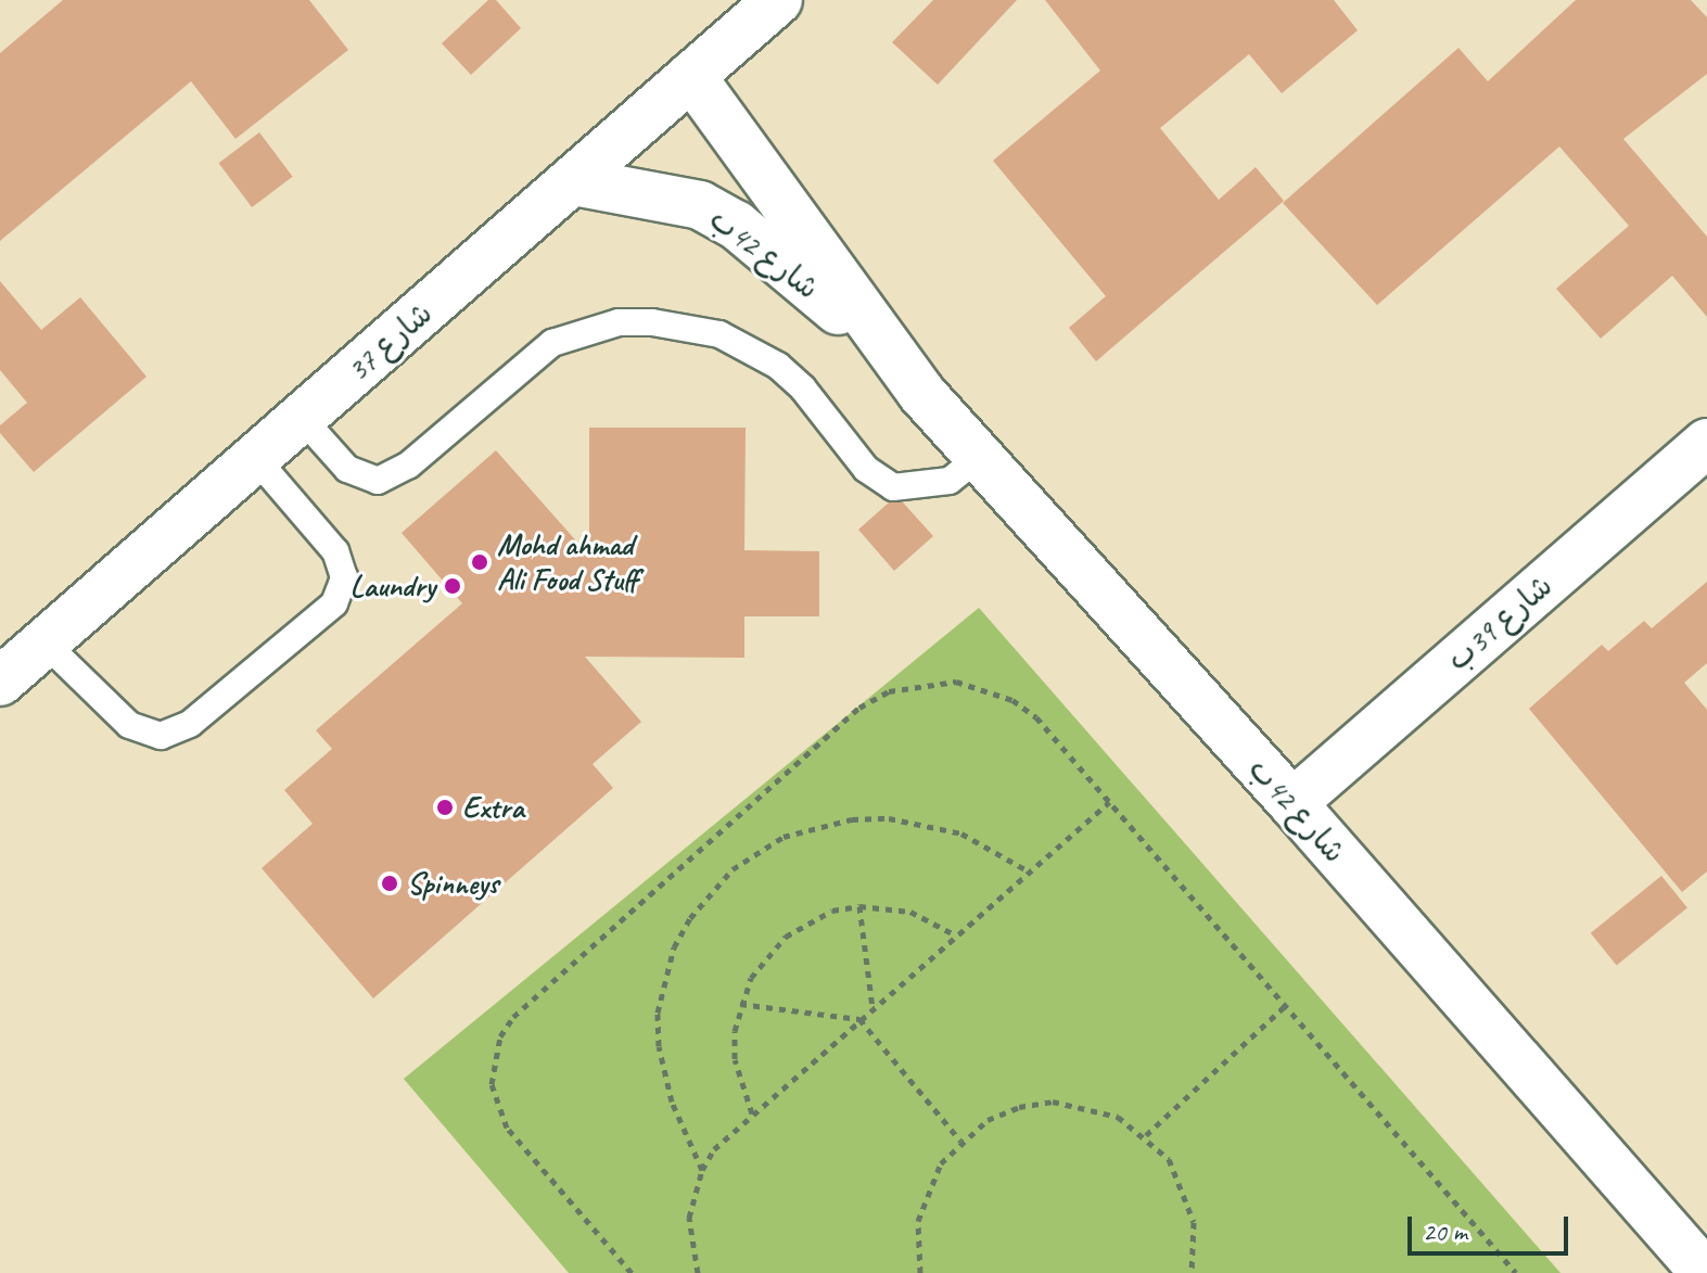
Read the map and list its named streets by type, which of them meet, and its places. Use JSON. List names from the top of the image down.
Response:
{
  "streets": {
    "street": ["شارع 42ب", "شارع 37", "شارع 39ب"]
  },
  "crossings": [
    ["شارع 42ب", "شارع 37"],
    ["شارع 42ب", "شارع 39ب"]
  ],
  "places": [
    "Mohd ahmad Ali Food Stuff",
    "Laundry",
    "Extra",
    "Spinneys"
  ],
  "scale_bar": "20 m"
}
